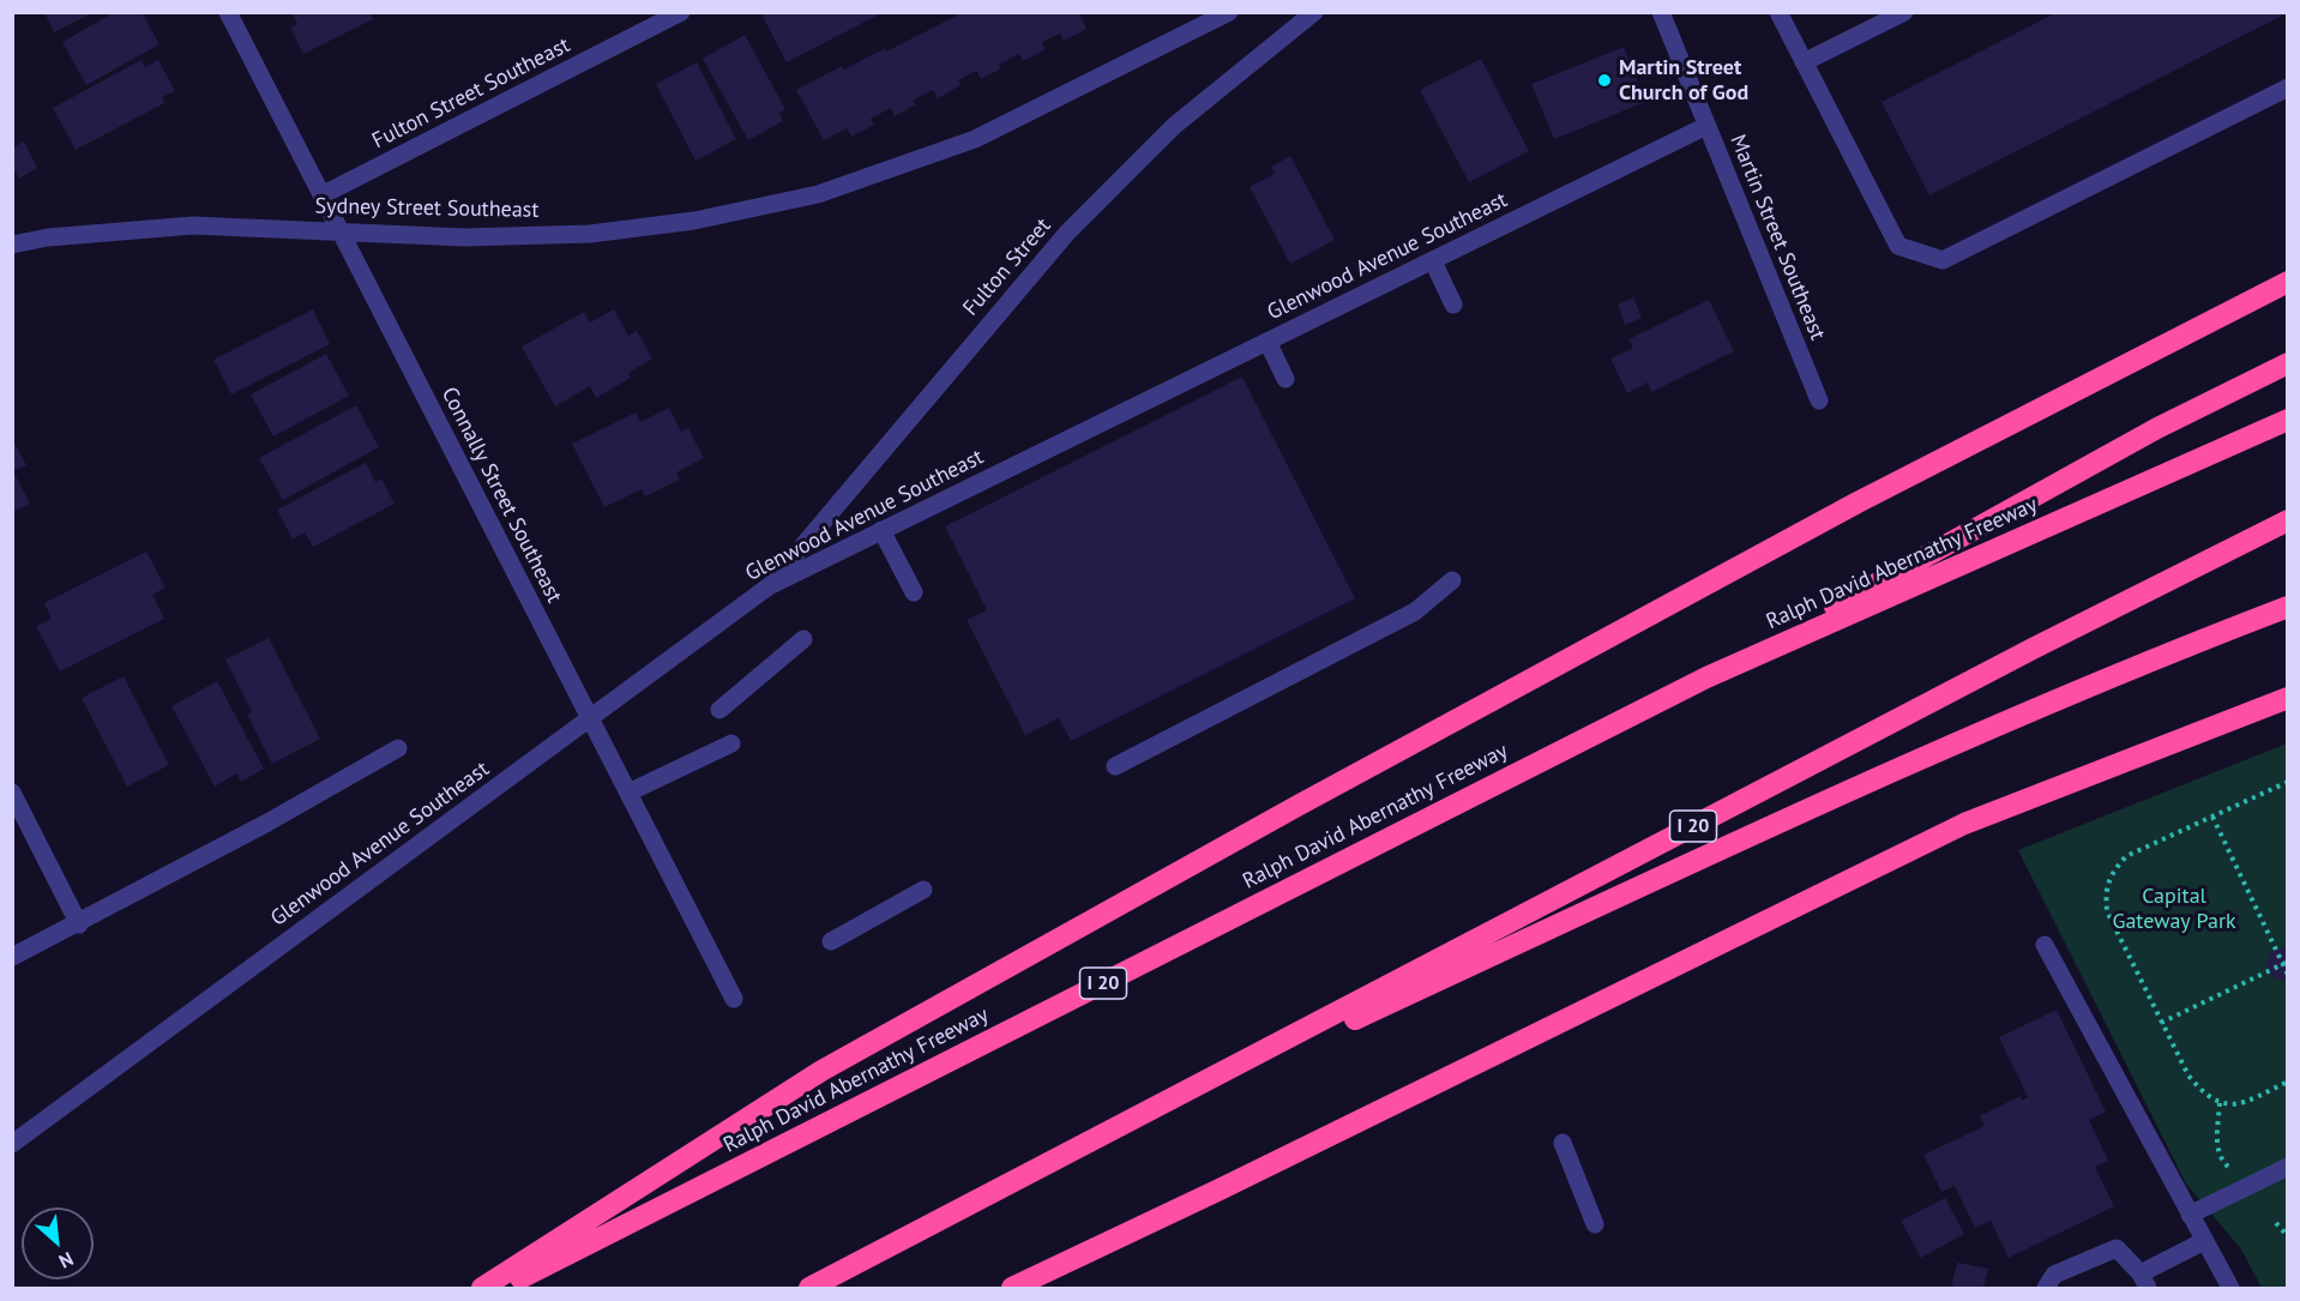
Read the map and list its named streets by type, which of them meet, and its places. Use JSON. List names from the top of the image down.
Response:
{
  "streets": {
    "highway": ["Ralph David Abernathy Freeway", "I 20"],
    "street": [
      "Fulton Street Southeast",
      "Sydney Street Southeast",
      "Martin Street Southeast",
      "Glenwood Avenue Southeast",
      "Fulton Street",
      "Connally Street Southeast"
    ]
  },
  "crossings": [
    ["Fulton Street Southeast", "Connally Street Southeast"],
    ["Sydney Street Southeast", "Connally Street Southeast"],
    ["Martin Street Southeast", "Glenwood Avenue Southeast"],
    ["Glenwood Avenue Southeast", "Fulton Street"],
    ["Glenwood Avenue Southeast", "Connally Street Southeast"]
  ],
  "parks": ["Capital Gateway Park"],
  "places": ["Martin Street Church of God"],
  "north": "bottom right"
}
